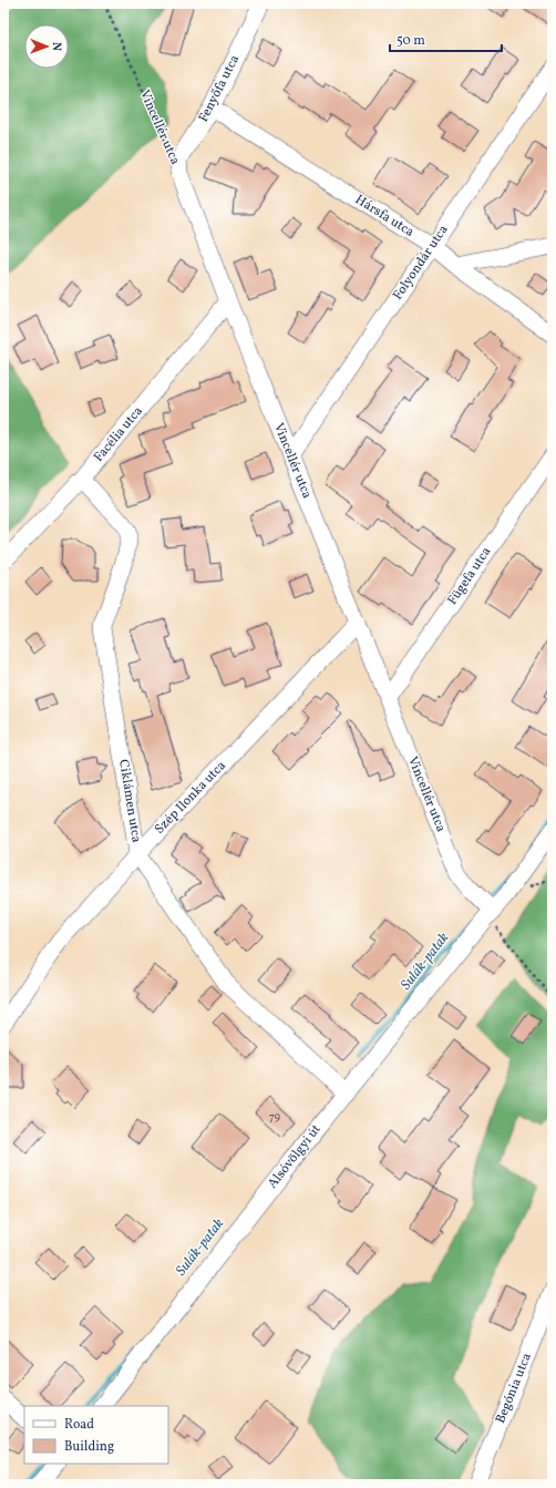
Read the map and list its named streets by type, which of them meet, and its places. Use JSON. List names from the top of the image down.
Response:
{
  "streets": {
    "street": [
      "Fenyőfa utca",
      "Vincellér utca",
      "Hársfa utca",
      "Folyondár utca",
      "Facélia utca",
      "Fügefa utca",
      "Szép Ilonka utca",
      "Ciklámen utca",
      "Alsóvölgyi út",
      "Begónia utca"
    ]
  },
  "crossings": [
    ["Fenyőfa utca", "Vincellér utca"],
    ["Fenyőfa utca", "Hársfa utca"],
    ["Vincellér utca", "Folyondár utca"],
    ["Vincellér utca", "Facélia utca"],
    ["Vincellér utca", "Fügefa utca"],
    ["Vincellér utca", "Szép Ilonka utca"],
    ["Vincellér utca", "Alsóvölgyi út"],
    ["Hársfa utca", "Folyondár utca"],
    ["Facélia utca", "Ciklámen utca"],
    ["Szép Ilonka utca", "Ciklámen utca"],
    ["Ciklámen utca", "Alsóvölgyi út"]
  ],
  "water": ["Sulák-patak"],
  "house_numbers": ["79"],
  "legend": ["Road", "Building"],
  "scale_bar": "50 m",
  "north": "right"
}
